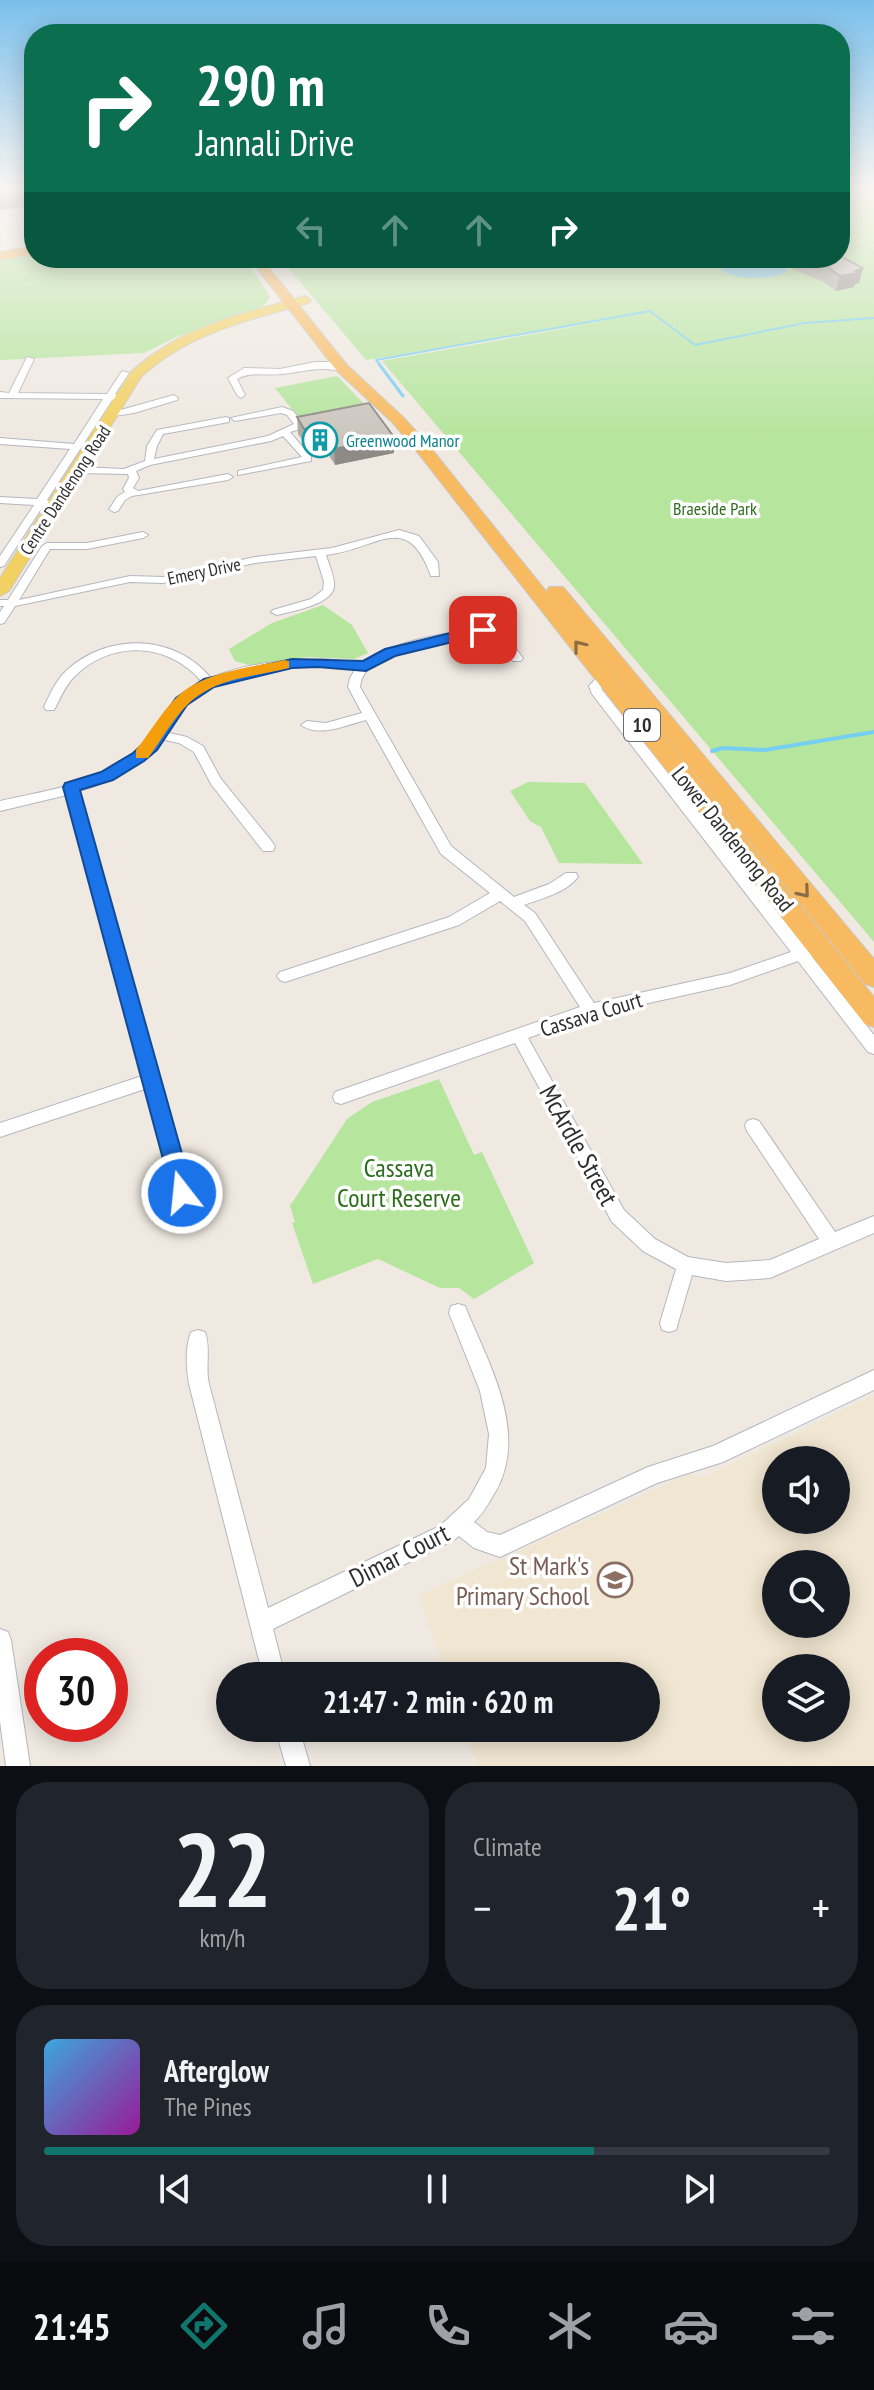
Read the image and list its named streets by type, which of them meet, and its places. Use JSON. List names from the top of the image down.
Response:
{
  "streets": {
    "highway": ["10", "Lower Dandenong Road"],
    "main road": ["Centre Dandenong Road"],
    "street": [
      "Emery Drive",
      "Cassava Court",
      "McArdle Street",
      "Dimar Court"
    ]
  },
  "crossings": [
    ["Centre Dandenong Road", "Emery Drive"],
    ["Centre Dandenong Road", "Lower Dandenong Road"],
    ["Lower Dandenong Road", "Cassava Court"],
    ["Cassava Court", "McArdle Street"]
  ],
  "parks": ["Braeside Park", "Cassava Court Reserve"],
  "places": {
    "building": ["Greenwood Manor"],
    "school or university": ["St Mark's Primary School"]
  },
  "page": {
    "turn": ["290 m", "Jannali Drive"],
    "limit": "30",
    "trip": "21:47 · 2 min · 620 m",
    "tile": [
      ["22", "km/h"],
      "Climate"
    ],
    "heat": ["−", "21°", "+"],
    "song": ["Afterglow", "The Pines"],
    "tabs": "21:45"
  }
}
